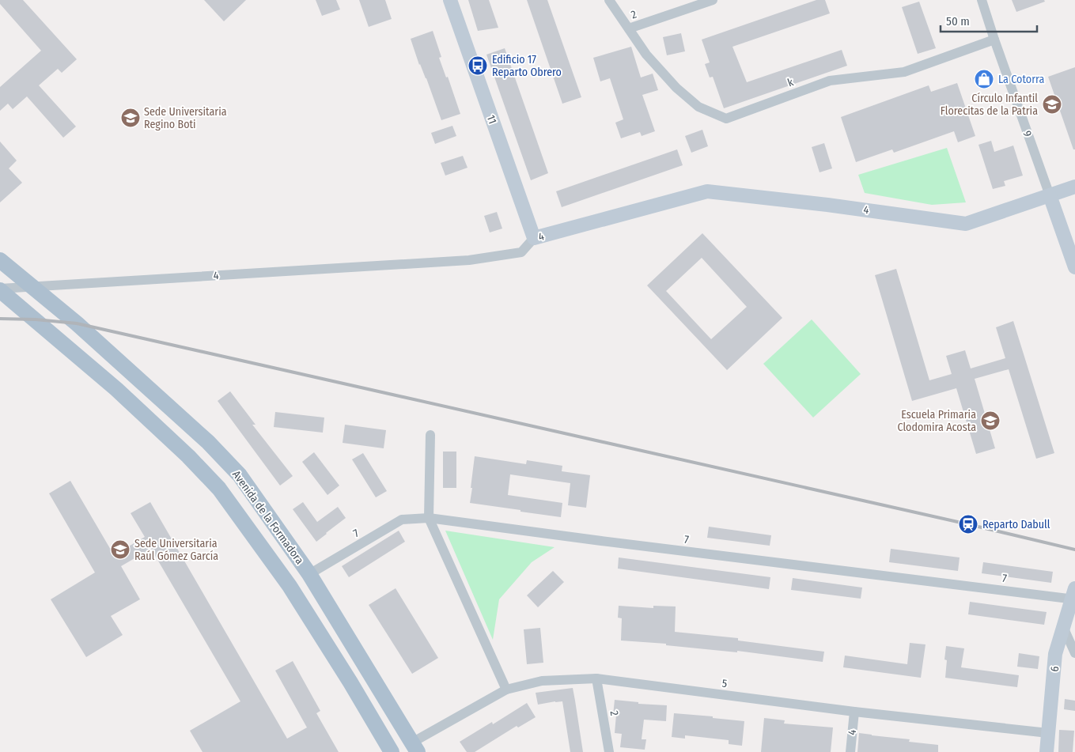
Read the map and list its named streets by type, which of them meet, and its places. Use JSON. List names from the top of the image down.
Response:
{
  "streets": {
    "main road": ["Avenida de la Formadora"],
    "street": [
      "2",
      "k",
      "11",
      "9",
      "4",
      "7",
      "6",
      "5"
    ]
  },
  "crossings": [
    ["2", "k"],
    ["2", "5"],
    ["k", "9"],
    ["11", "4"],
    ["9", "4"],
    ["4", "Avenida de la Formadora"],
    ["4", "5"],
    ["Avenida de la Formadora", "7"],
    ["Avenida de la Formadora", "5"],
    ["7", "6"],
    ["6", "5"]
  ],
  "places": {
    "bus stop": ["Edificio 17 Reparto Obrero"],
    "shop": ["La Cotorra"],
    "school or university": [
      "Círculo Infantil Florecitas de la Patria",
      "Sede Universitaria Regino Boti",
      "Escuela Primaria Clodomira Acosta",
      "Sede Universitaria Raúl Gómez García"
    ],
    "station": ["Reparto Dabull"]
  },
  "scale_bar": "50 m"
}
